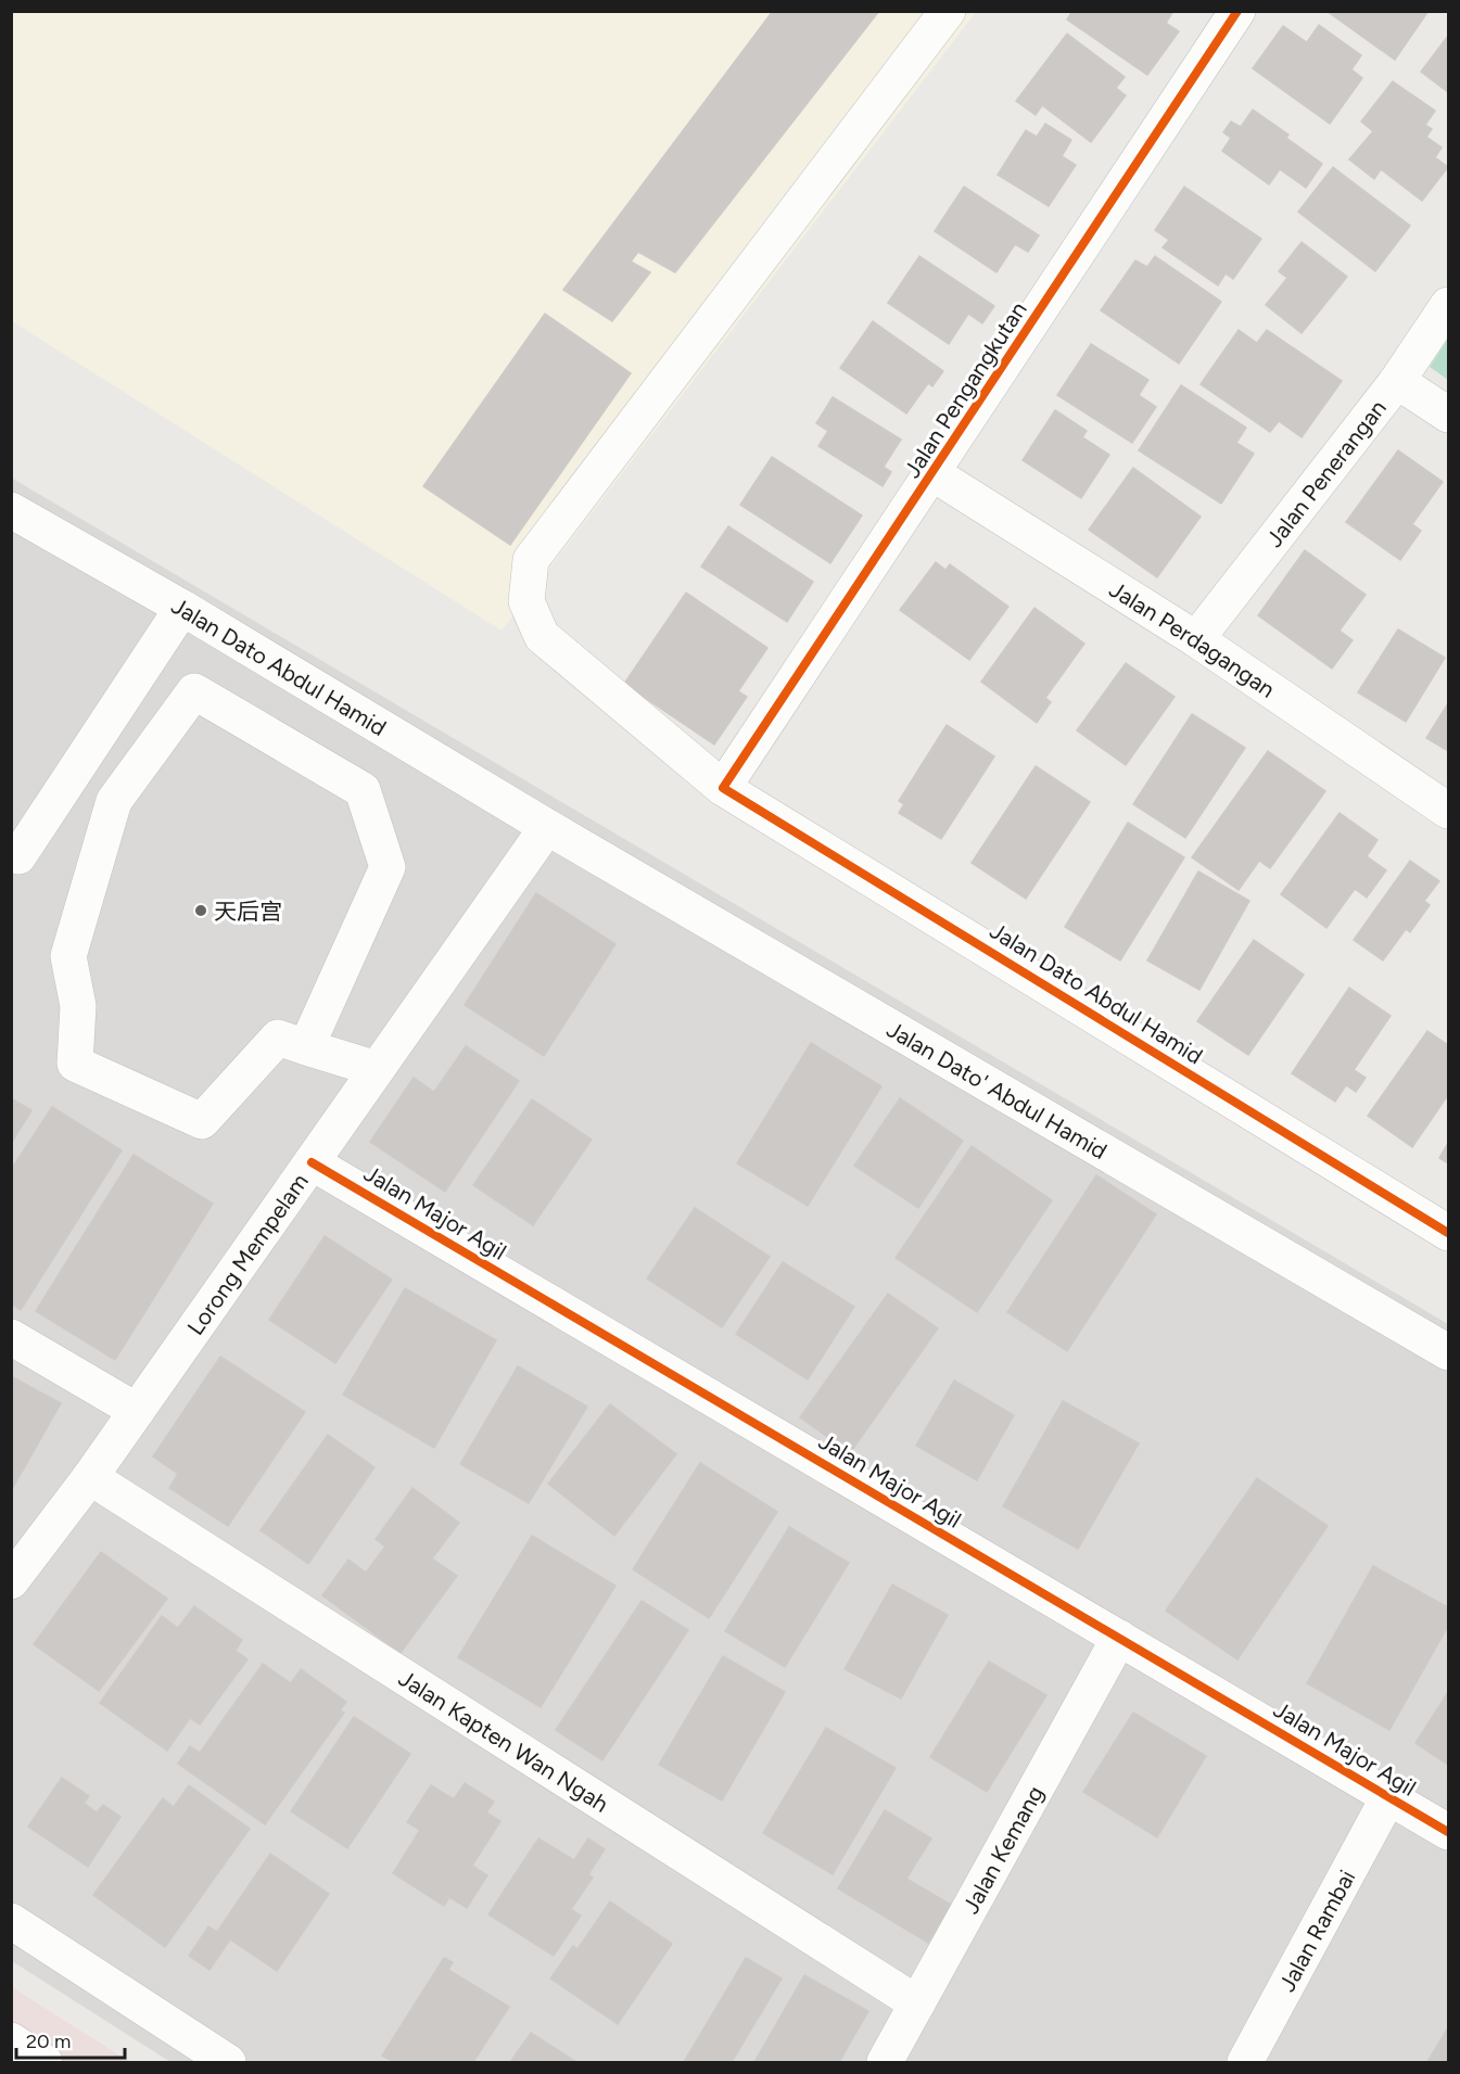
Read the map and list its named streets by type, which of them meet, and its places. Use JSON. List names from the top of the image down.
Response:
{
  "streets": {
    "street": [
      "Jalan Pengangkutan",
      "Jalan Penerangan",
      "Jalan Perdagangan",
      "Jalan Dato Abdul Hamid",
      "Jalan Dato' Abdul Hamid",
      "Jalan Major Agil",
      "Lorong Mempelam",
      "Jalan Kapten Wan Ngah",
      "Jalan Kemang",
      "Jalan Rambai"
    ]
  },
  "crossings": [
    ["Jalan Pengangkutan", "Jalan Perdagangan"],
    ["Jalan Pengangkutan", "Jalan Dato Abdul Hamid"],
    ["Jalan Penerangan", "Jalan Perdagangan"],
    ["Jalan Dato Abdul Hamid", "Jalan Dato' Abdul Hamid"],
    ["Jalan Dato Abdul Hamid", "Lorong Mempelam"],
    ["Jalan Dato' Abdul Hamid", "Lorong Mempelam"],
    ["Jalan Major Agil", "Lorong Mempelam"],
    ["Jalan Major Agil", "Jalan Kemang"],
    ["Jalan Major Agil", "Jalan Rambai"],
    ["Lorong Mempelam", "Jalan Kapten Wan Ngah"],
    ["Jalan Kapten Wan Ngah", "Jalan Kemang"]
  ],
  "places": ["天后宫"],
  "scale_bar": "20 m"
}
